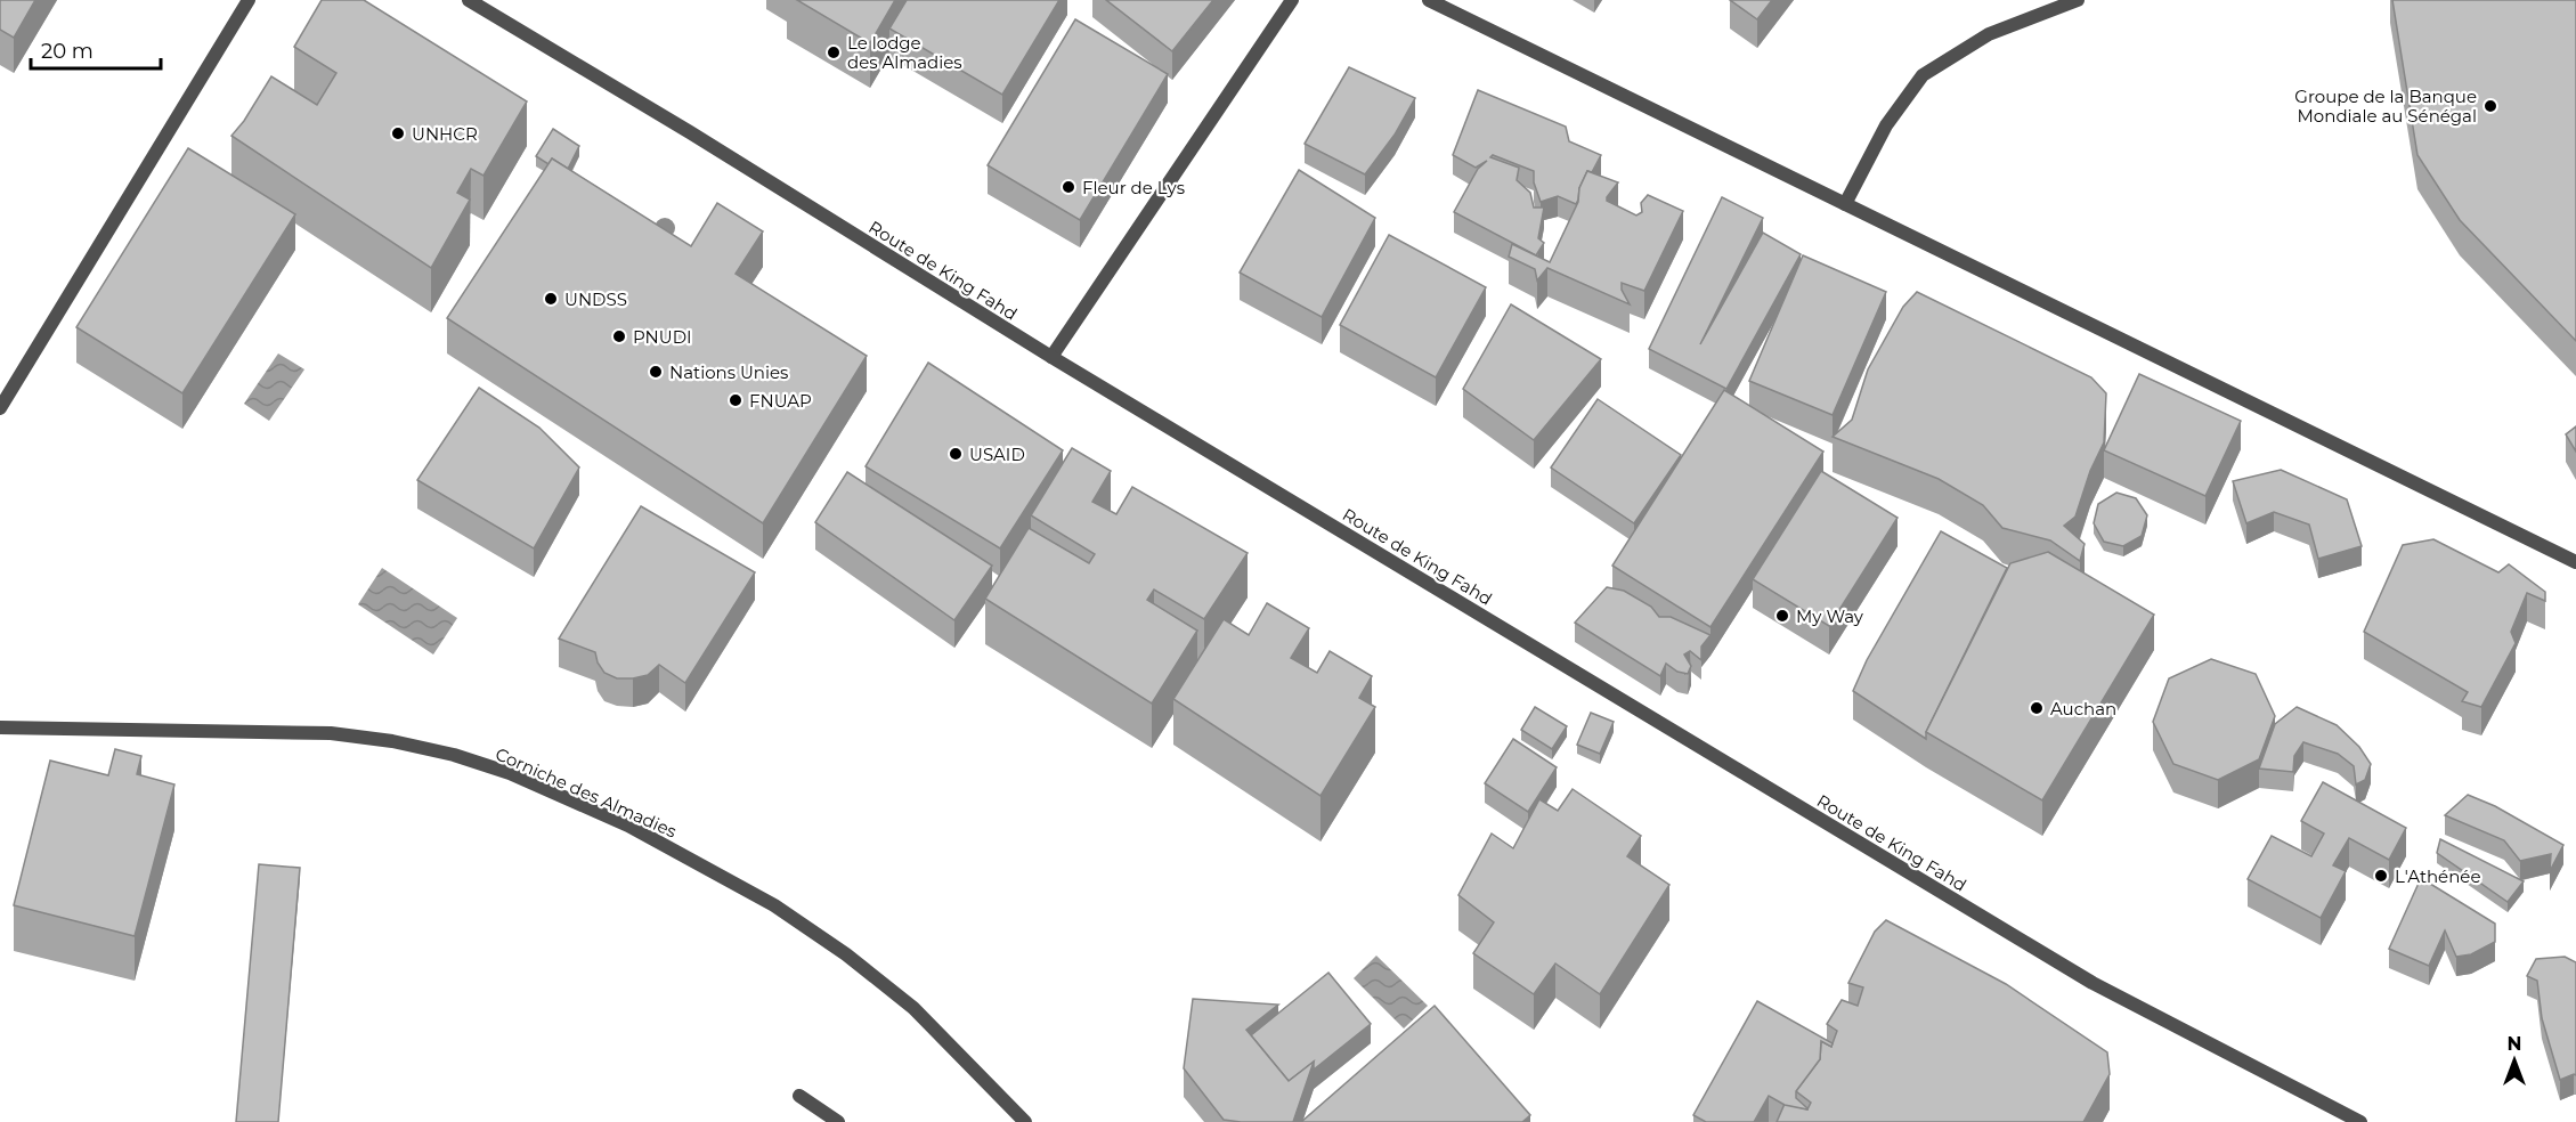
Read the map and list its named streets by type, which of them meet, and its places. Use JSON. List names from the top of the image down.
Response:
{
  "streets": {
    "street": ["Route de King Fahd", "Corniche des Almadies"]
  },
  "places": [
    "Le lodge des Almadies",
    "Groupe de la Banque Mondiale au Sénégal",
    "UNHCR",
    "Fleur de Lys",
    "UNDSS",
    "PNUDI",
    "Nations Unies",
    "FNUAP",
    "USAID",
    "My Way",
    "Auchan",
    "L'Athénée"
  ],
  "scale_bar": "20 m",
  "north": "top"
}
